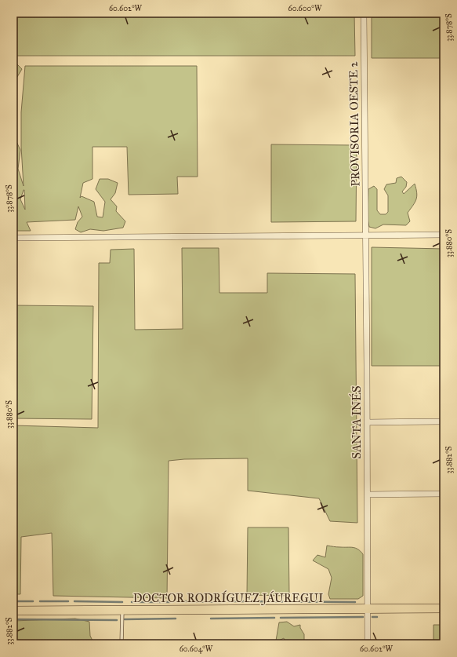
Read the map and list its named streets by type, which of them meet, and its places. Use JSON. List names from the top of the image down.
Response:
{
  "streets": {
    "main road": ["DOCTOR RODRÍGUEZ JÁUREGUI"],
    "street": ["PROVISORIA OESTE 2", "SANTA INÉS"]
  },
  "crossings": [
    ["PROVISORIA OESTE 2", "SANTA INÉS"],
    ["SANTA INÉS", "DOCTOR RODRÍGUEZ JÁUREGUI"]
  ],
  "coordinates": [
    "60.602°W",
    "60.600°W",
    "33.878°S",
    "33.880°S",
    "33.882°S",
    "60.604°W"
  ]
}
